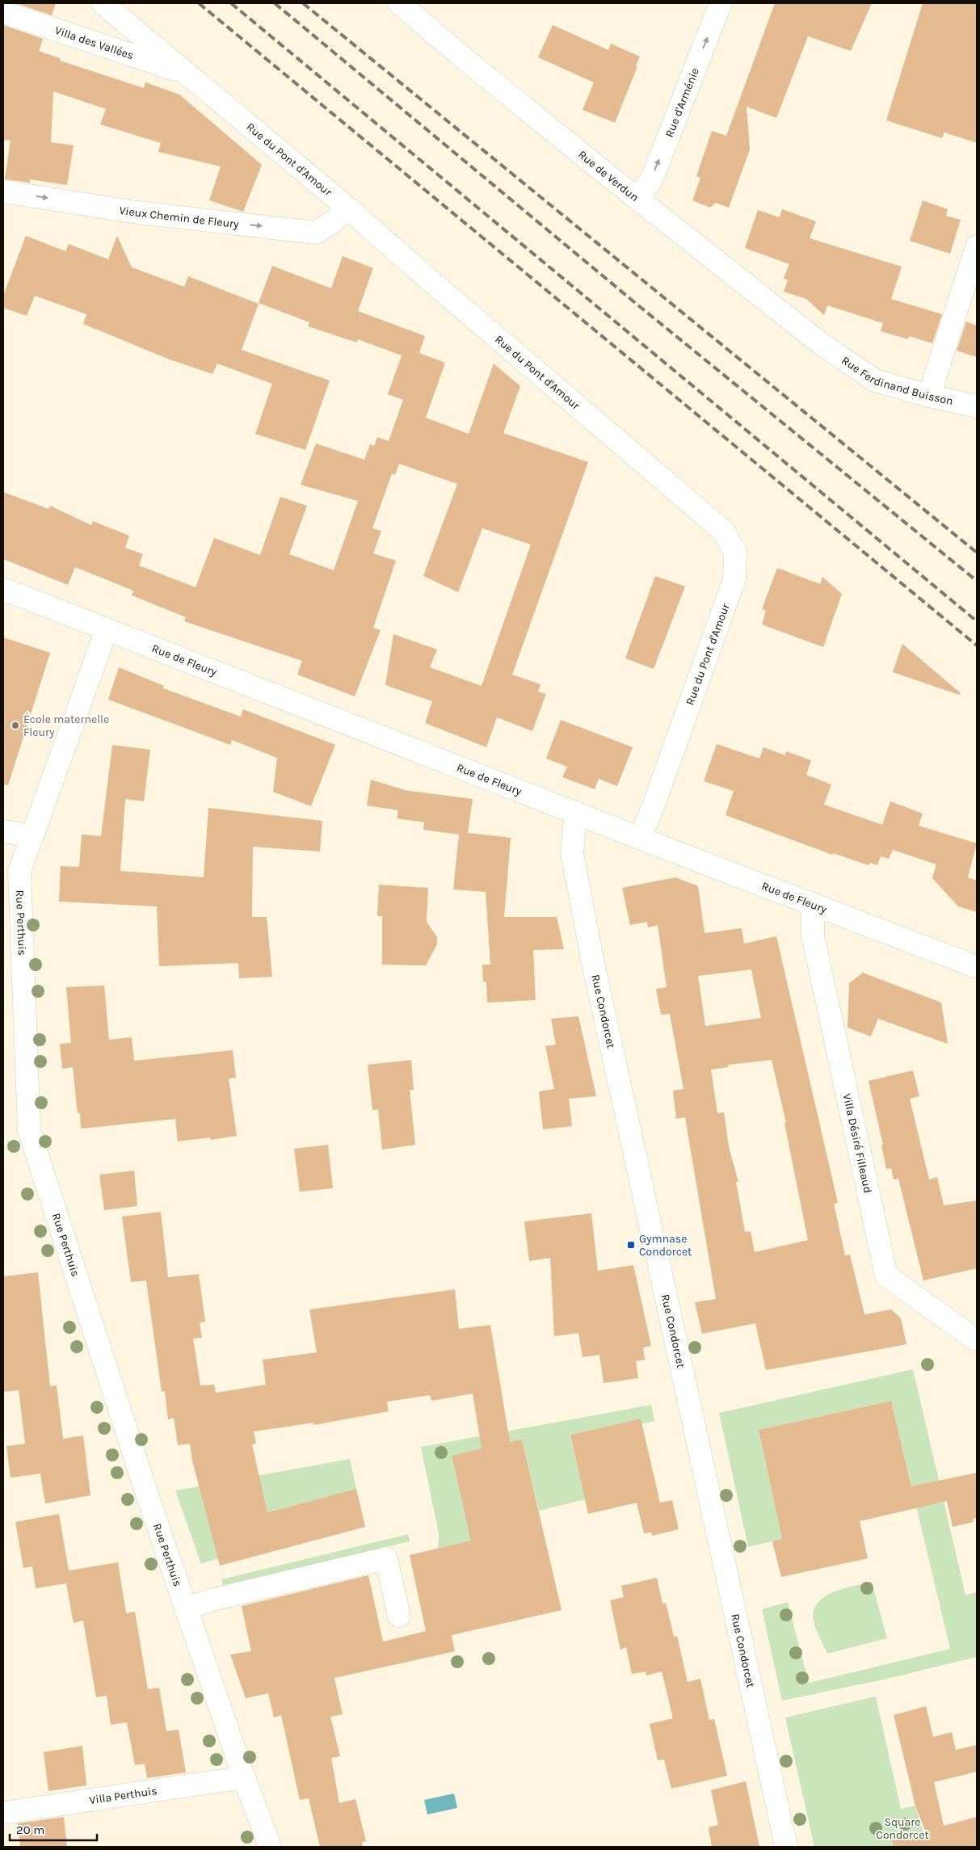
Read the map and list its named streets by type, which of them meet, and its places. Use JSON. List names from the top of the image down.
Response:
{
  "streets": {
    "street": [
      "Villa des Vallées",
      "Rue d'Arménie",
      "Rue du Pont d'Amour",
      "Rue de Verdun",
      "Vieux Chemin de Fleury",
      "Rue Ferdinand Buisson",
      "Rue de Fleury",
      "Rue Perthuis",
      "Rue Condorcet",
      "Villa Désiré Filleaud",
      "Villa Perthuis"
    ]
  },
  "crossings": [
    ["Villa des Vallées", "Rue du Pont d'Amour"],
    ["Rue d'Arménie", "Rue de Verdun"],
    ["Rue du Pont d'Amour", "Vieux Chemin de Fleury"],
    ["Rue du Pont d'Amour", "Rue de Fleury"],
    ["Rue de Verdun", "Rue Ferdinand Buisson"],
    ["Rue de Fleury", "Rue Perthuis"],
    ["Rue de Fleury", "Rue Condorcet"],
    ["Rue de Fleury", "Villa Désiré Filleaud"],
    ["Rue Perthuis", "Villa Perthuis"]
  ],
  "one_way": ["Rue d'Arménie", "Vieux Chemin de Fleury"],
  "parks": ["Square Condorcet"],
  "places": {
    "other": ["École maternelle Fleury"],
    "transit": ["Gymnase Condorcet"]
  },
  "scale_bar": "20 m"
}
